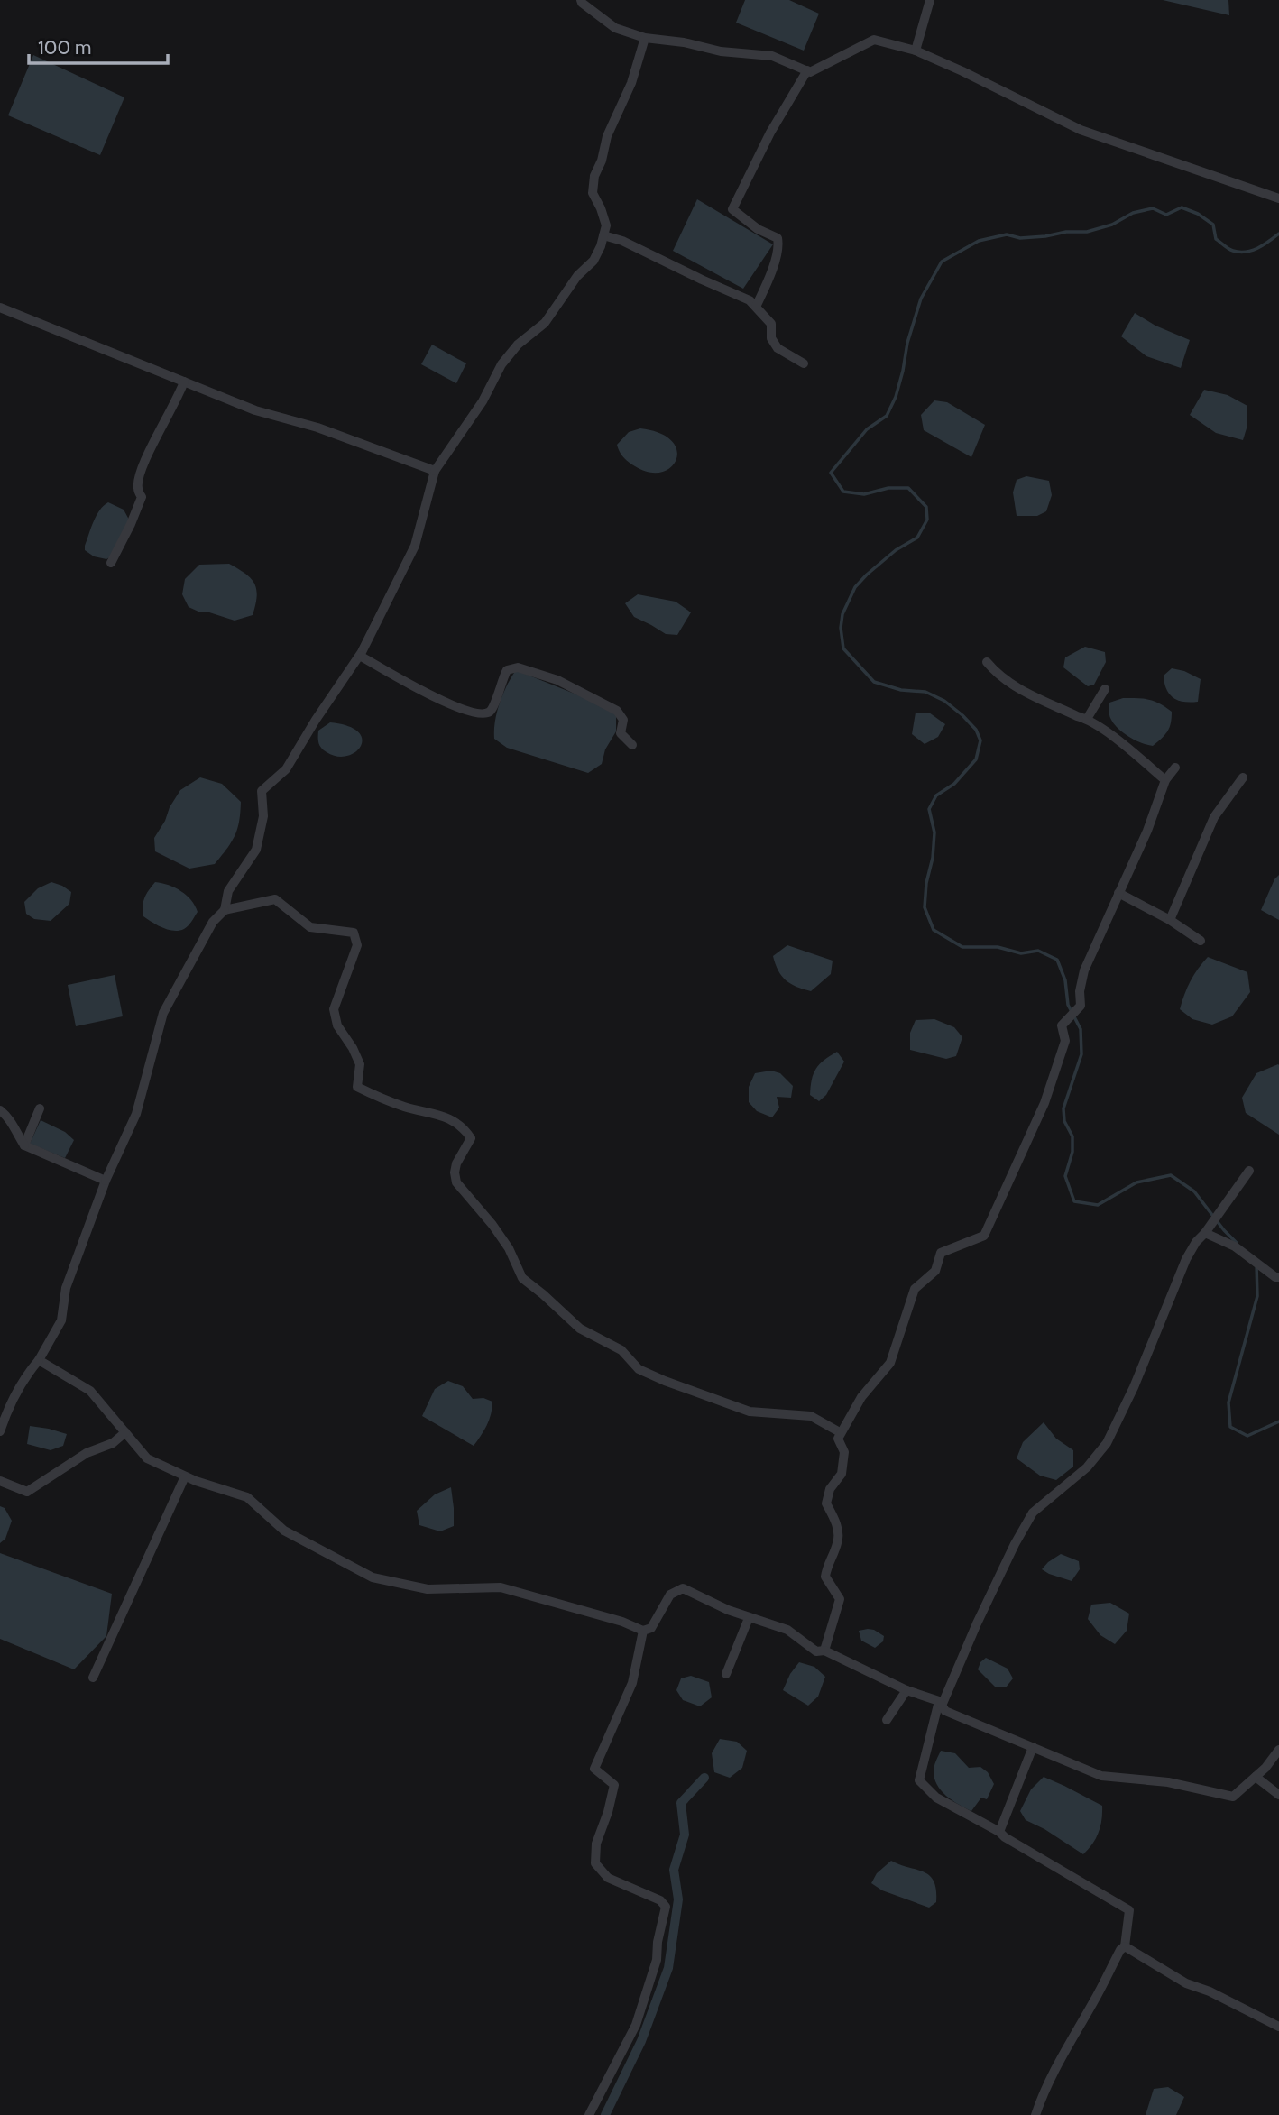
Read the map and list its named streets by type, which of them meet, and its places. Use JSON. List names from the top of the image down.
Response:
{
  "scale_bar": "100 m"
}
